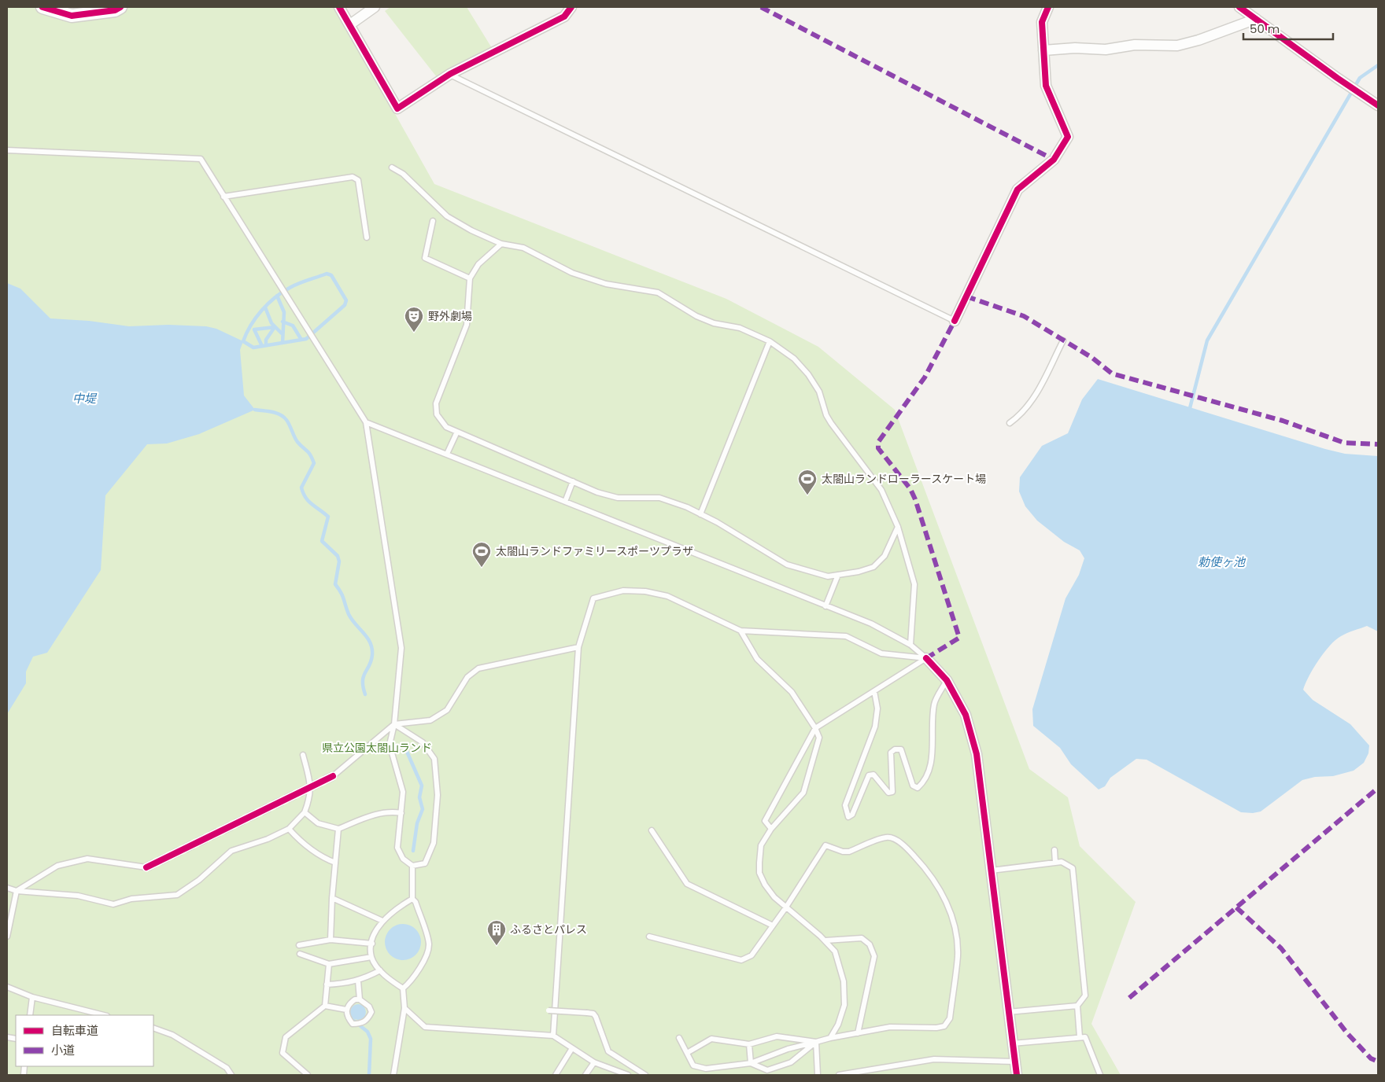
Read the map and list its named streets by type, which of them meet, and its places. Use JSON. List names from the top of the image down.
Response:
{
  "water": ["中堤", "勅使ヶ池"],
  "parks": ["県立公園太閤山ランド"],
  "places": {
    "theatre": ["野外劇場"],
    "sports": ["太閤山ランドローラースケート場", "太閤山ランドファミリースポーツプラザ"],
    "building": ["ふるさとパレス"]
  },
  "legend": ["自転車道", "小道"],
  "scale_bar": "50 m"
}
